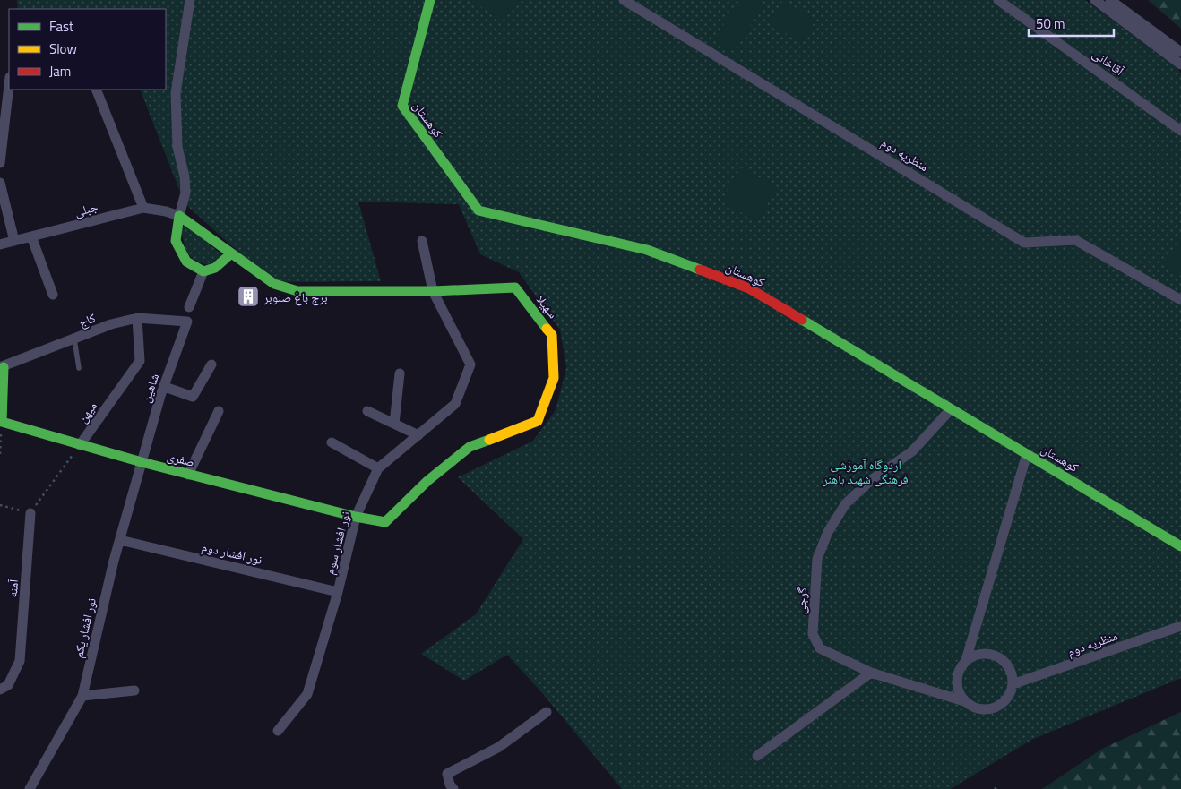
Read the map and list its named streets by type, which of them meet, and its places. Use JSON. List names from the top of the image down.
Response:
{
  "streets": {
    "street": [
      "آقاخانی",
      "کوهستان",
      "منظریه دوم",
      "جبلی",
      "سهیلا",
      "کاج",
      "شاهین",
      "میهن",
      "صفری",
      "نور افشار سوم",
      "نور افشار دوم",
      "آمنه",
      "گرجی",
      "نور افشار یکم"
    ]
  },
  "crossings": [
    ["کوهستان", "گرجی"],
    ["منظریه دوم", "گرجی"],
    ["جبلی", "سهیلا"],
    ["سهیلا", "صفری"],
    ["سهیلا", "نور افشار سوم"],
    ["کاج", "شاهین"],
    ["کاج", "میهن"],
    ["شاهین", "صفری"],
    ["شاهین", "نور افشار یکم"],
    ["میهن", "صفری"],
    ["صفری", "نور افشار سوم"],
    ["صفری", "نور افشار یکم"],
    ["نور افشار سوم", "نور افشار دوم"],
    ["نور افشار دوم", "نور افشار یکم"]
  ],
  "parks": ["اردوگاه آموزشی فرهنگی شهید باهنر"],
  "places": {
    "building": ["برج باغ صنوبر"]
  },
  "legend": ["Fast", "Slow", "Jam"],
  "scale_bar": "50 m"
}
